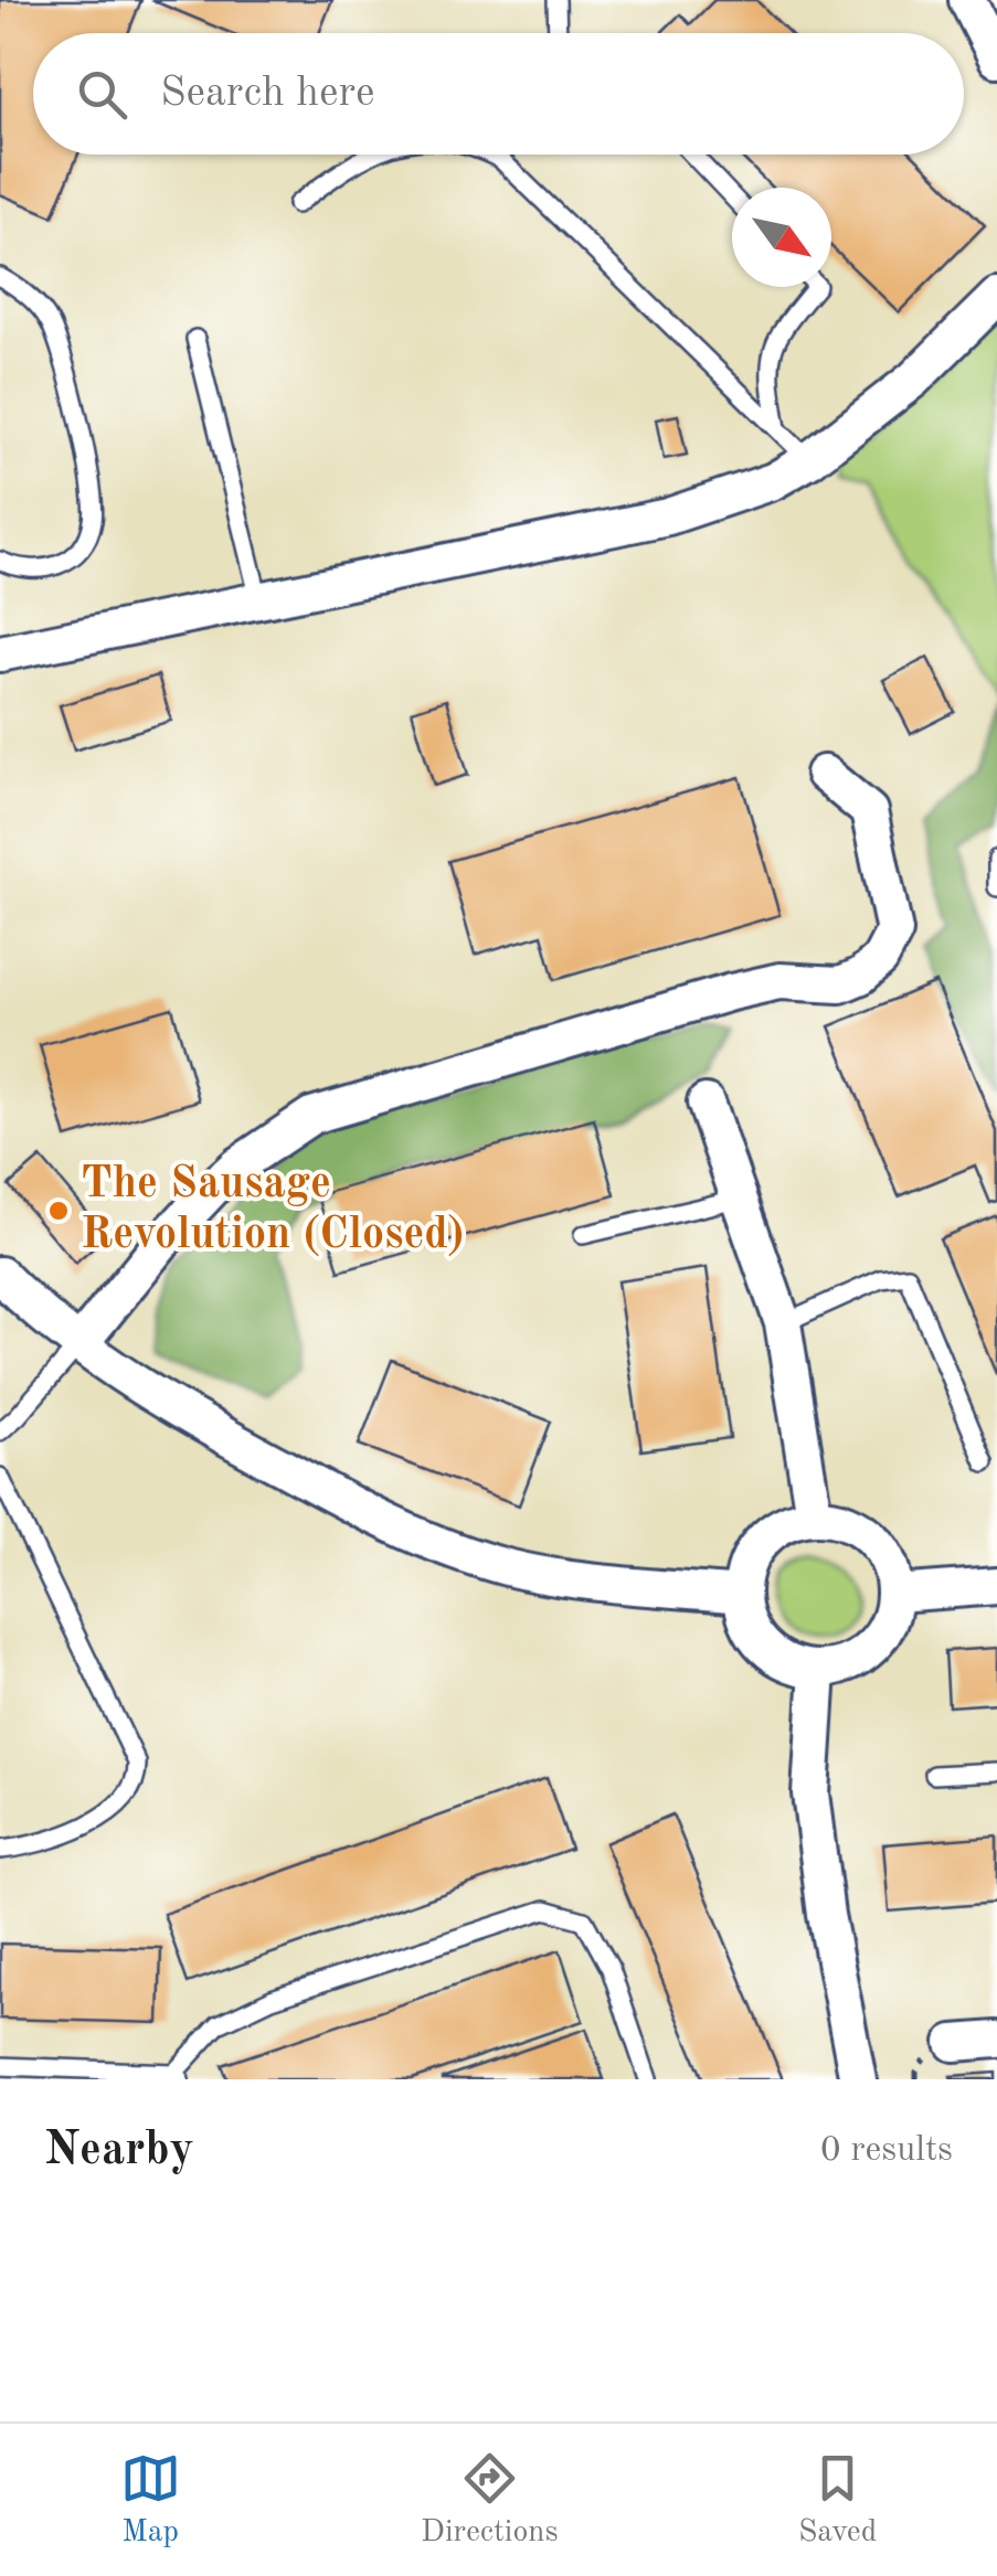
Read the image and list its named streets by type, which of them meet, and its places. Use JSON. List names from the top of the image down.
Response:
{
  "places": ["The Sausage Revolution (Closed)"],
  "north": "bottom right",
  "page": {
    "search": "Search here",
    "heading": ["Nearby", "0 results"],
    "nav": ["Map", "Directions", "Saved"]
  }
}
